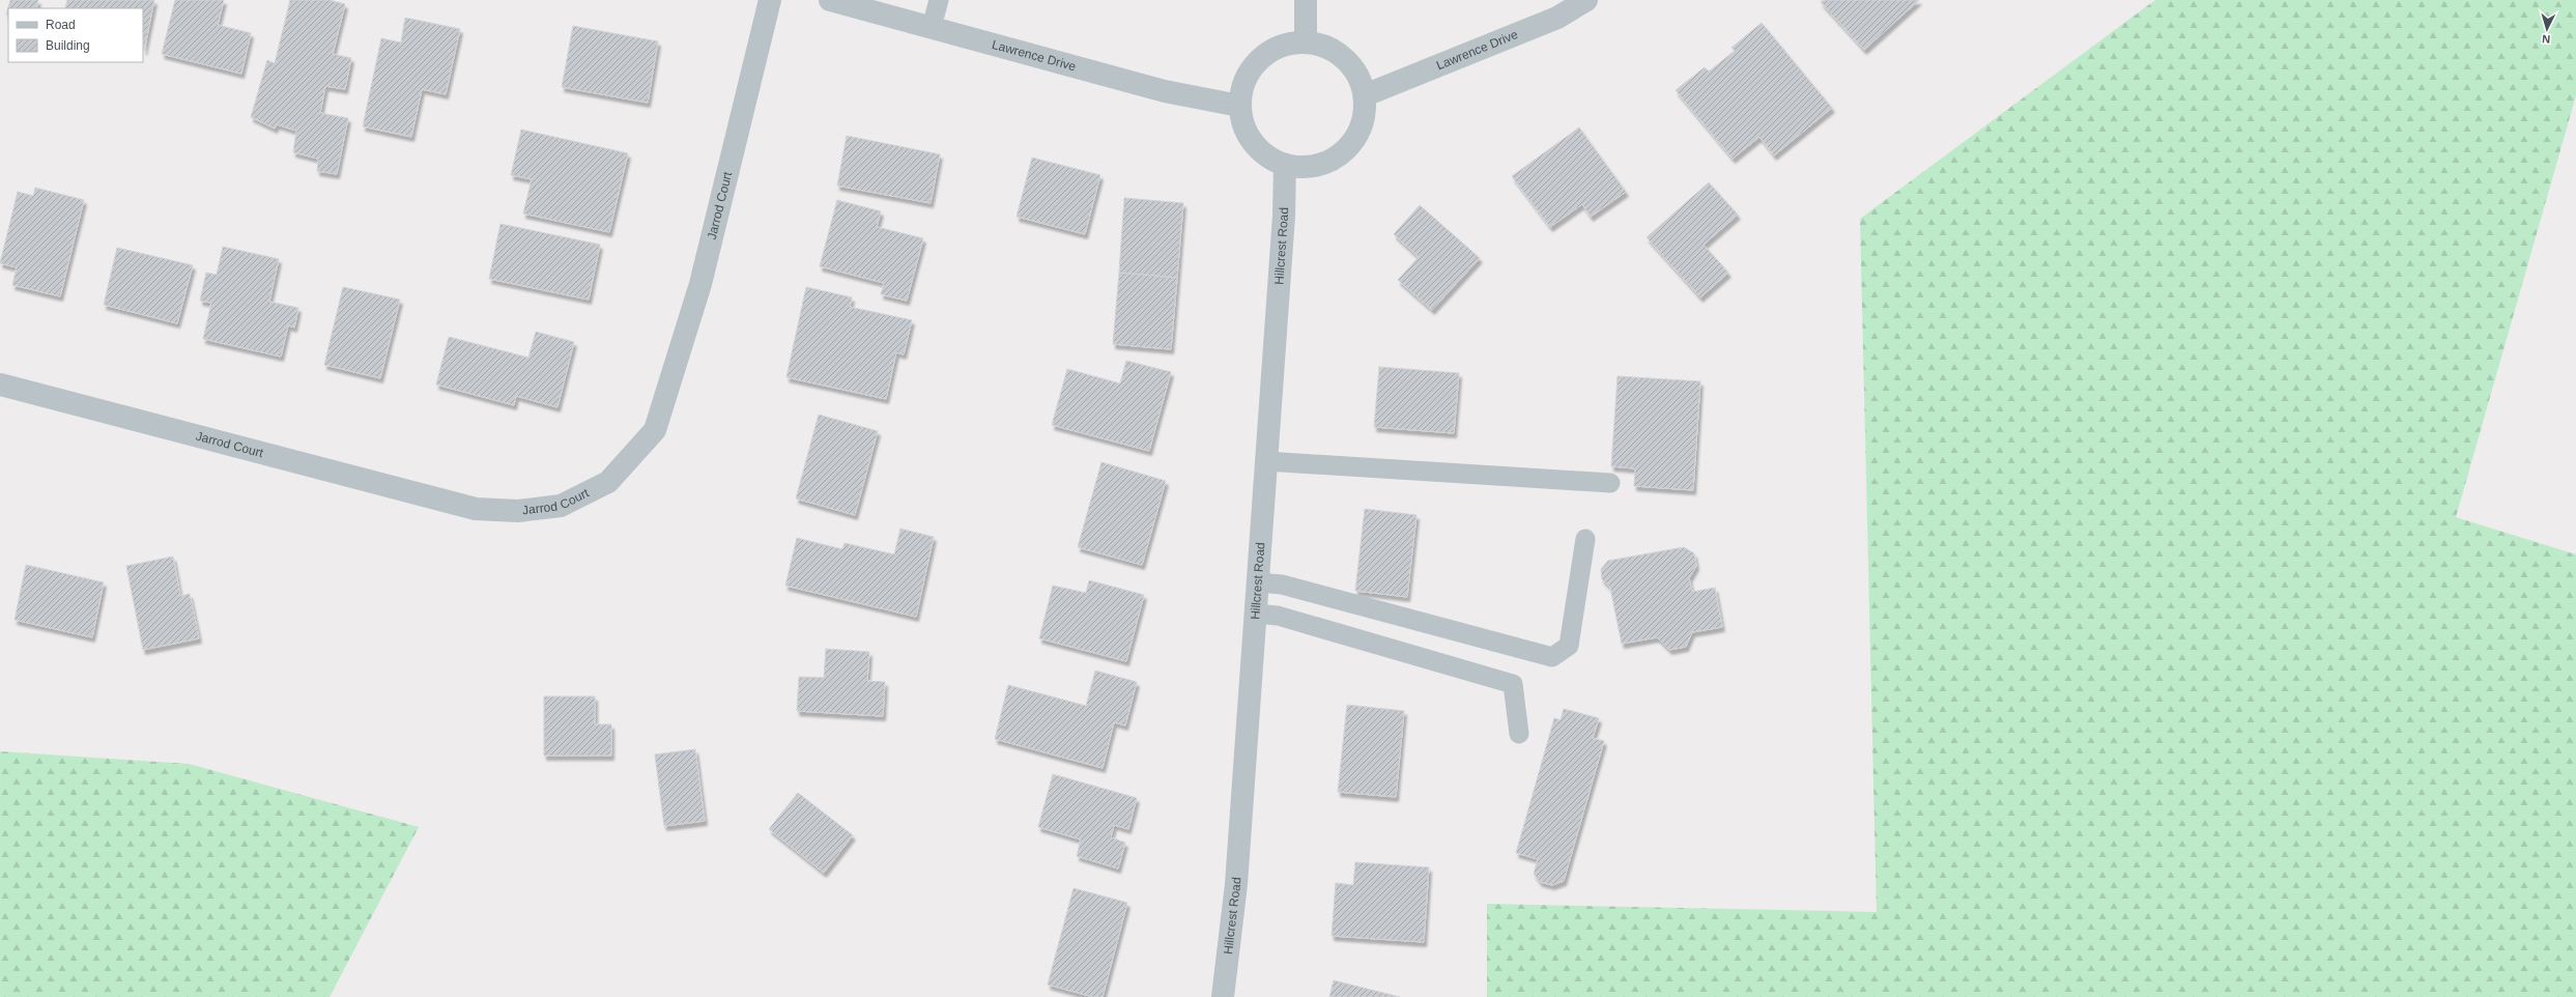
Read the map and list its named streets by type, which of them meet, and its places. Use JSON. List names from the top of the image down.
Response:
{
  "streets": {
    "street": ["Lawrence Drive", "Jarrod Court", "Hillcrest Road"]
  },
  "crossings": [
    ["Lawrence Drive", "Hillcrest Road"]
  ],
  "legend": ["Road", "Building"],
  "north": "bottom"
}
